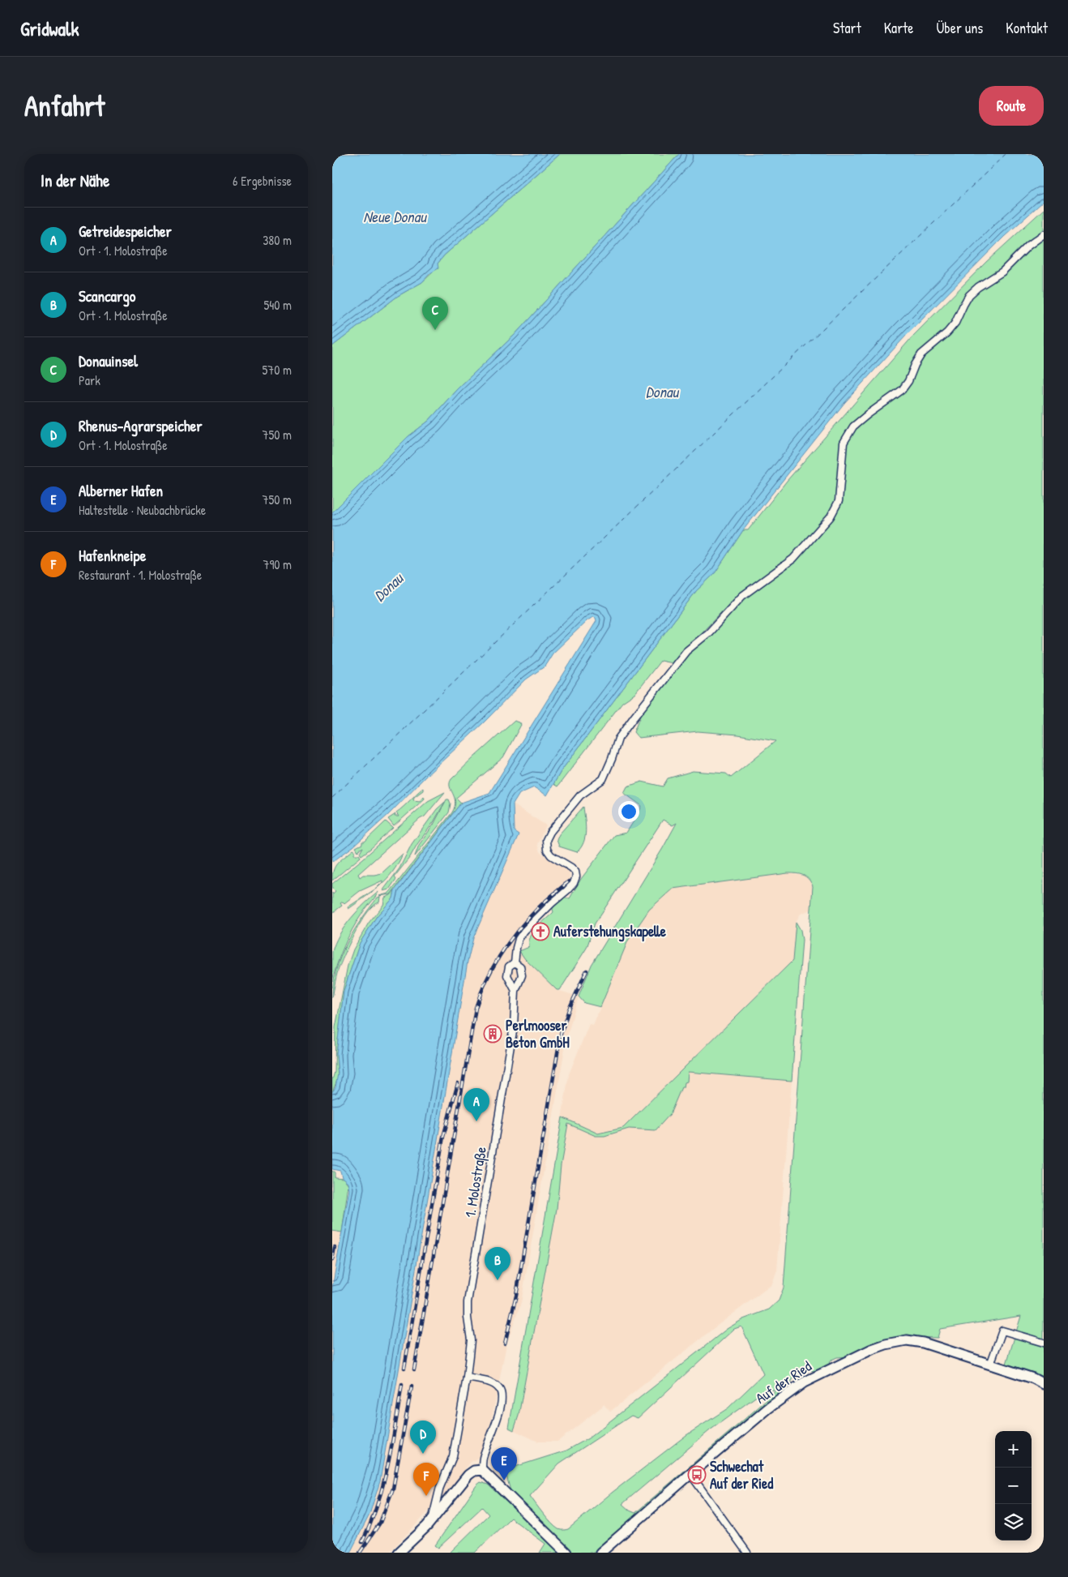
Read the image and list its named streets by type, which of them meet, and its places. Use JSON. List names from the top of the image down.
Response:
{
  "streets": {
    "main road": ["Auf der Ried"],
    "street": ["1. Molostraße"]
  },
  "water": ["Neue Donau", "Donau"],
  "places": {
    "church": ["Auferstehungskapelle"],
    "building": ["Perlmooser Beton GmbH"],
    "bus stop": ["Schwechat Auf der Ried"]
  },
  "page": {
    "header": "Gridwalk",
    "nav": [
      "Start",
      "Karte",
      "Über uns",
      "Kontakt"
    ],
    "buttons": "Route",
    "title": "Anfahrt",
    "heading": ["In der Nähe", "6 Ergebnisse"],
    "list": [
      {
        "mark": "A",
        "name": "Getreidespeicher",
        "note": "Ort · 1. Molostraße",
        "value": "380 m"
      },
      {
        "mark": "B",
        "name": "Scancargo",
        "note": "Ort · 1. Molostraße",
        "value": "540 m"
      },
      {
        "mark": "C",
        "name": "Donauinsel",
        "note": "Park",
        "value": "570 m"
      },
      {
        "mark": "D",
        "name": "Rhenus-Agrarspeicher",
        "note": "Ort · 1. Molostraße",
        "value": "750 m"
      },
      {
        "mark": "E",
        "name": "Alberner Hafen",
        "note": "Haltestelle · Neubachbrücke",
        "value": "750 m"
      },
      {
        "mark": "F",
        "name": "Hafenkneipe",
        "note": "Restaurant · 1. Molostraße",
        "value": "790 m"
      }
    ],
    "pins": [
      "C",
      "A",
      "B",
      "D",
      "E",
      "F"
    ],
    "map_buttons": ["+", "−"]
  }
}
